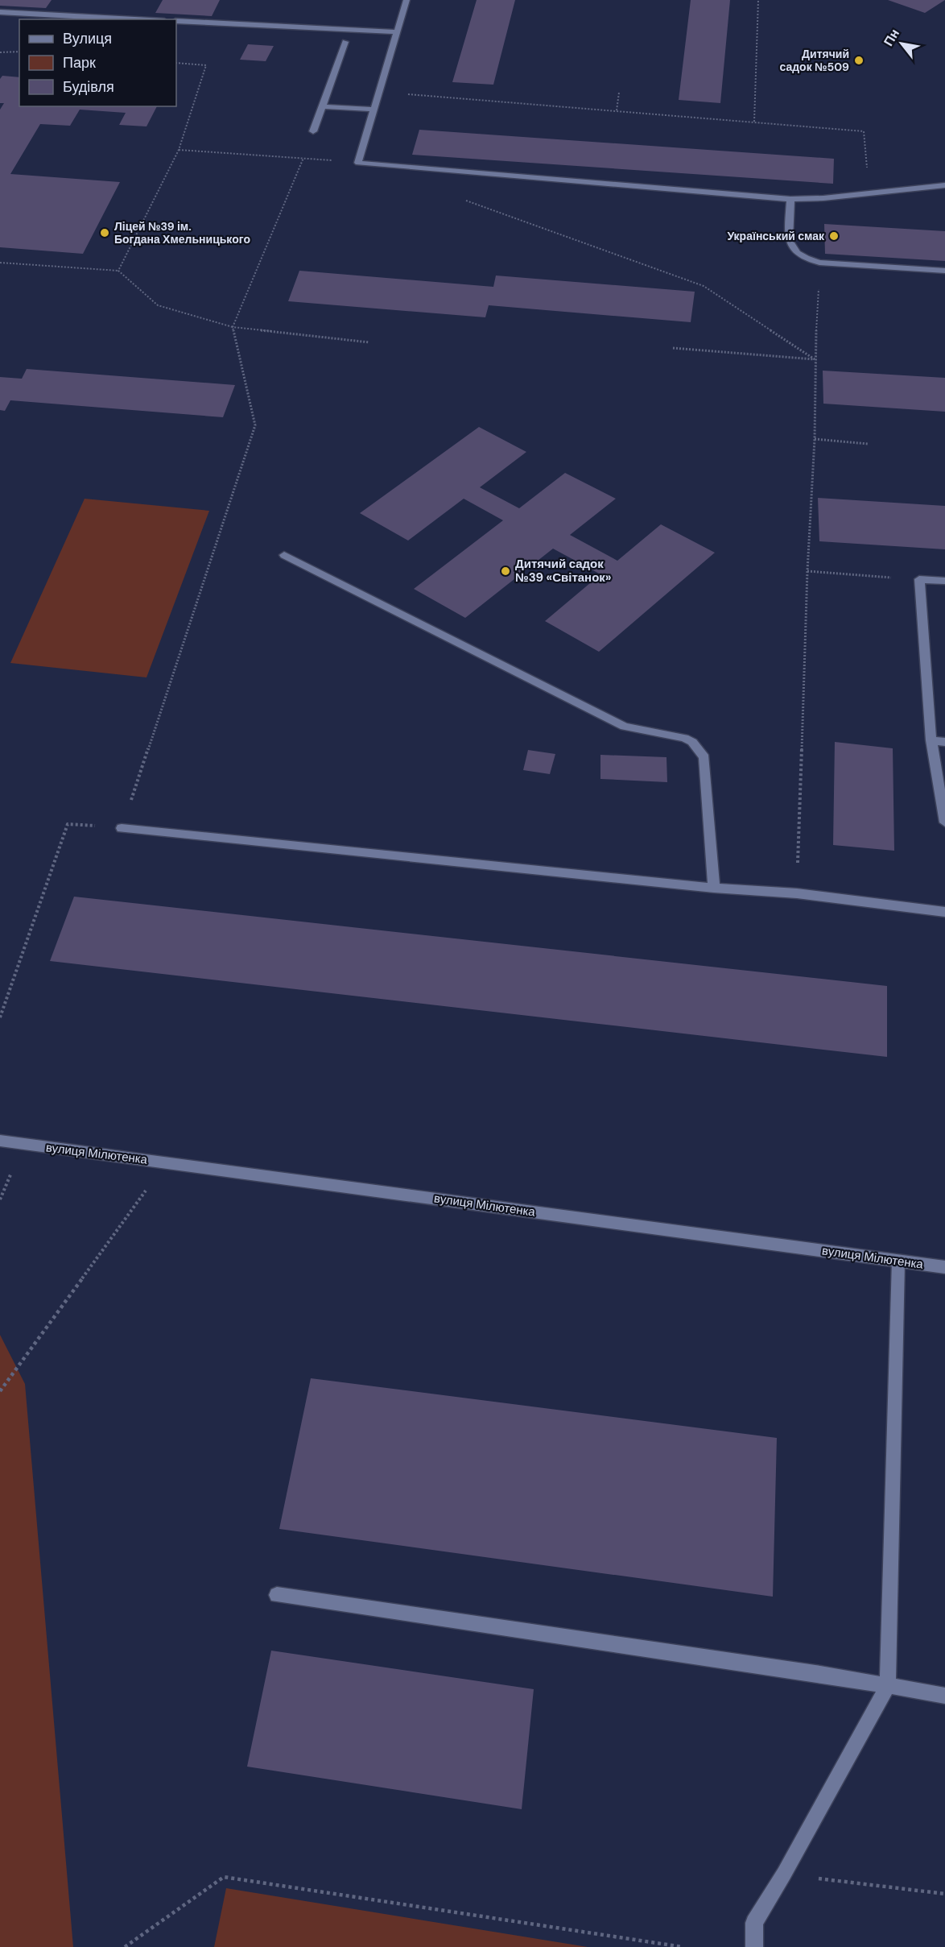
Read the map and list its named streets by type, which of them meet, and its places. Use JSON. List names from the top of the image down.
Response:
{
  "streets": {
    "street": ["вулиця Мілютенка"]
  },
  "places": [
    "Дитячий садок №509",
    "Ліцей №39 ім. Богдана Хмельницького",
    "Український смак",
    "Дитячий садок №39 «Світанок»"
  ],
  "legend": ["Вулиця", "Парк", "Будівля"],
  "north": "top left"
}
